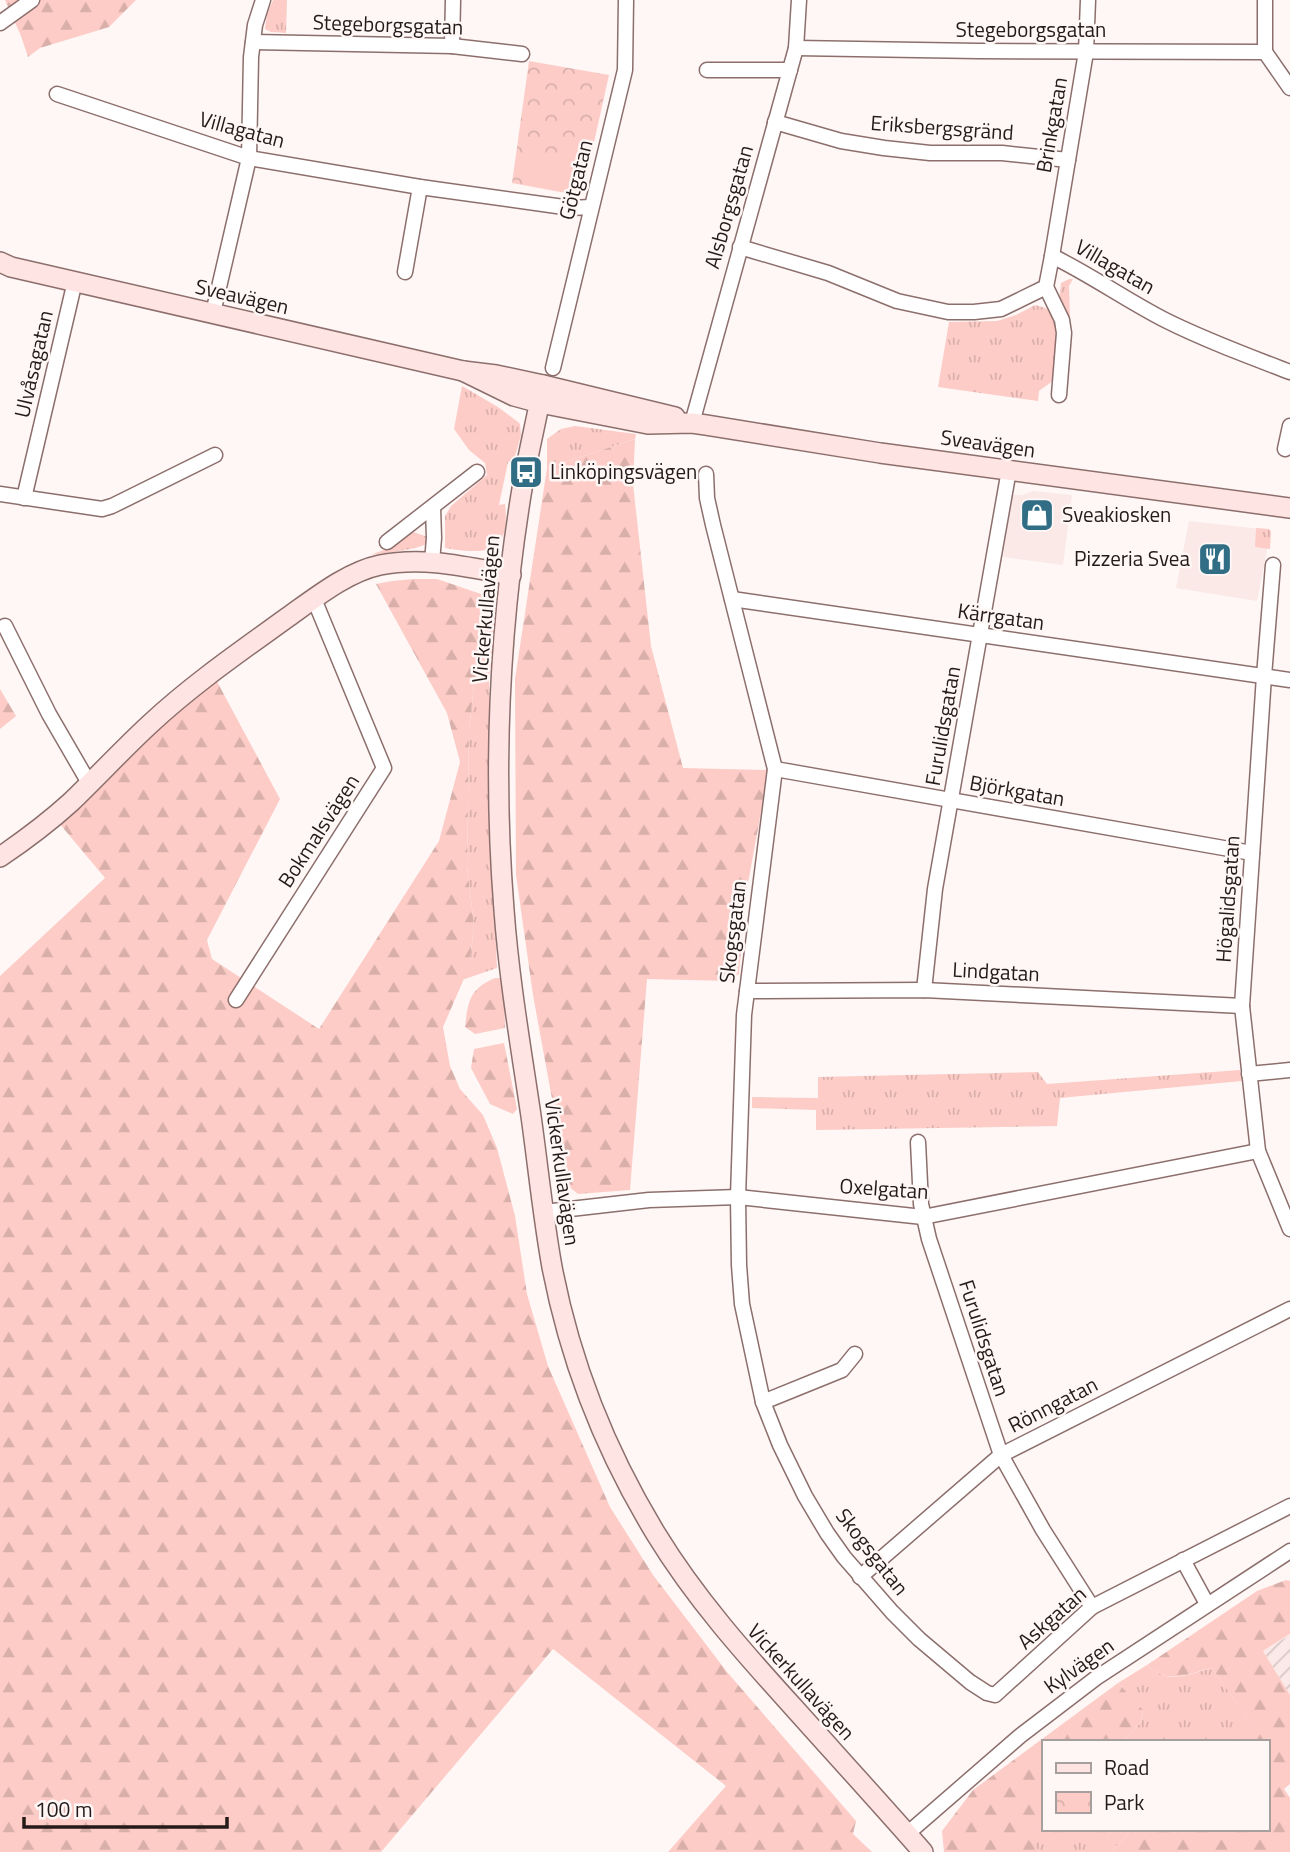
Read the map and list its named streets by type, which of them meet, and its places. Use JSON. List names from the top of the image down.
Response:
{
  "streets": {
    "main road": ["Sveavägen", "Vickerkullavägen"],
    "street": [
      "Stegeborgsgatan",
      "Brinkgatan",
      "Eriksbergsgränd",
      "Villagatan",
      "Götgatan",
      "Alsborgsgatan",
      "Ulvåsagatan",
      "Kärrgatan",
      "Furulidsgatan",
      "Björkgatan",
      "Bokmalsvägen",
      "Högalidsgatan",
      "Skogsgatan",
      "Lindgatan",
      "Oxelgatan",
      "Rönngatan",
      "Askgatan",
      "Kylvägen"
    ]
  },
  "crossings": [
    ["Stegeborgsgatan", "Brinkgatan"],
    ["Stegeborgsgatan", "Alsborgsgatan"],
    ["Brinkgatan", "Eriksbergsgränd"],
    ["Brinkgatan", "Villagatan"],
    ["Eriksbergsgränd", "Alsborgsgatan"],
    ["Villagatan", "Götgatan"],
    ["Götgatan", "Sveavägen"],
    ["Götgatan", "Vickerkullavägen"],
    ["Alsborgsgatan", "Sveavägen"],
    ["Sveavägen", "Ulvåsagatan"],
    ["Sveavägen", "Vickerkullavägen"],
    ["Sveavägen", "Furulidsgatan"],
    ["Vickerkullavägen", "Oxelgatan"],
    ["Vickerkullavägen", "Kylvägen"],
    ["Kärrgatan", "Furulidsgatan"],
    ["Kärrgatan", "Högalidsgatan"],
    ["Kärrgatan", "Skogsgatan"],
    ["Furulidsgatan", "Björkgatan"],
    ["Furulidsgatan", "Lindgatan"],
    ["Furulidsgatan", "Oxelgatan"],
    ["Furulidsgatan", "Rönngatan"],
    ["Furulidsgatan", "Askgatan"],
    ["Björkgatan", "Högalidsgatan"],
    ["Björkgatan", "Skogsgatan"],
    ["Högalidsgatan", "Lindgatan"],
    ["Högalidsgatan", "Oxelgatan"],
    ["Skogsgatan", "Lindgatan"],
    ["Skogsgatan", "Oxelgatan"],
    ["Skogsgatan", "Rönngatan"],
    ["Skogsgatan", "Askgatan"]
  ],
  "places": {
    "bus stop": ["Linköpingsvägen"],
    "shop": ["Sveakiosken"],
    "restaurant": ["Pizzeria Svea"]
  },
  "legend": ["Road", "Park"],
  "scale_bar": "100 m"
}
